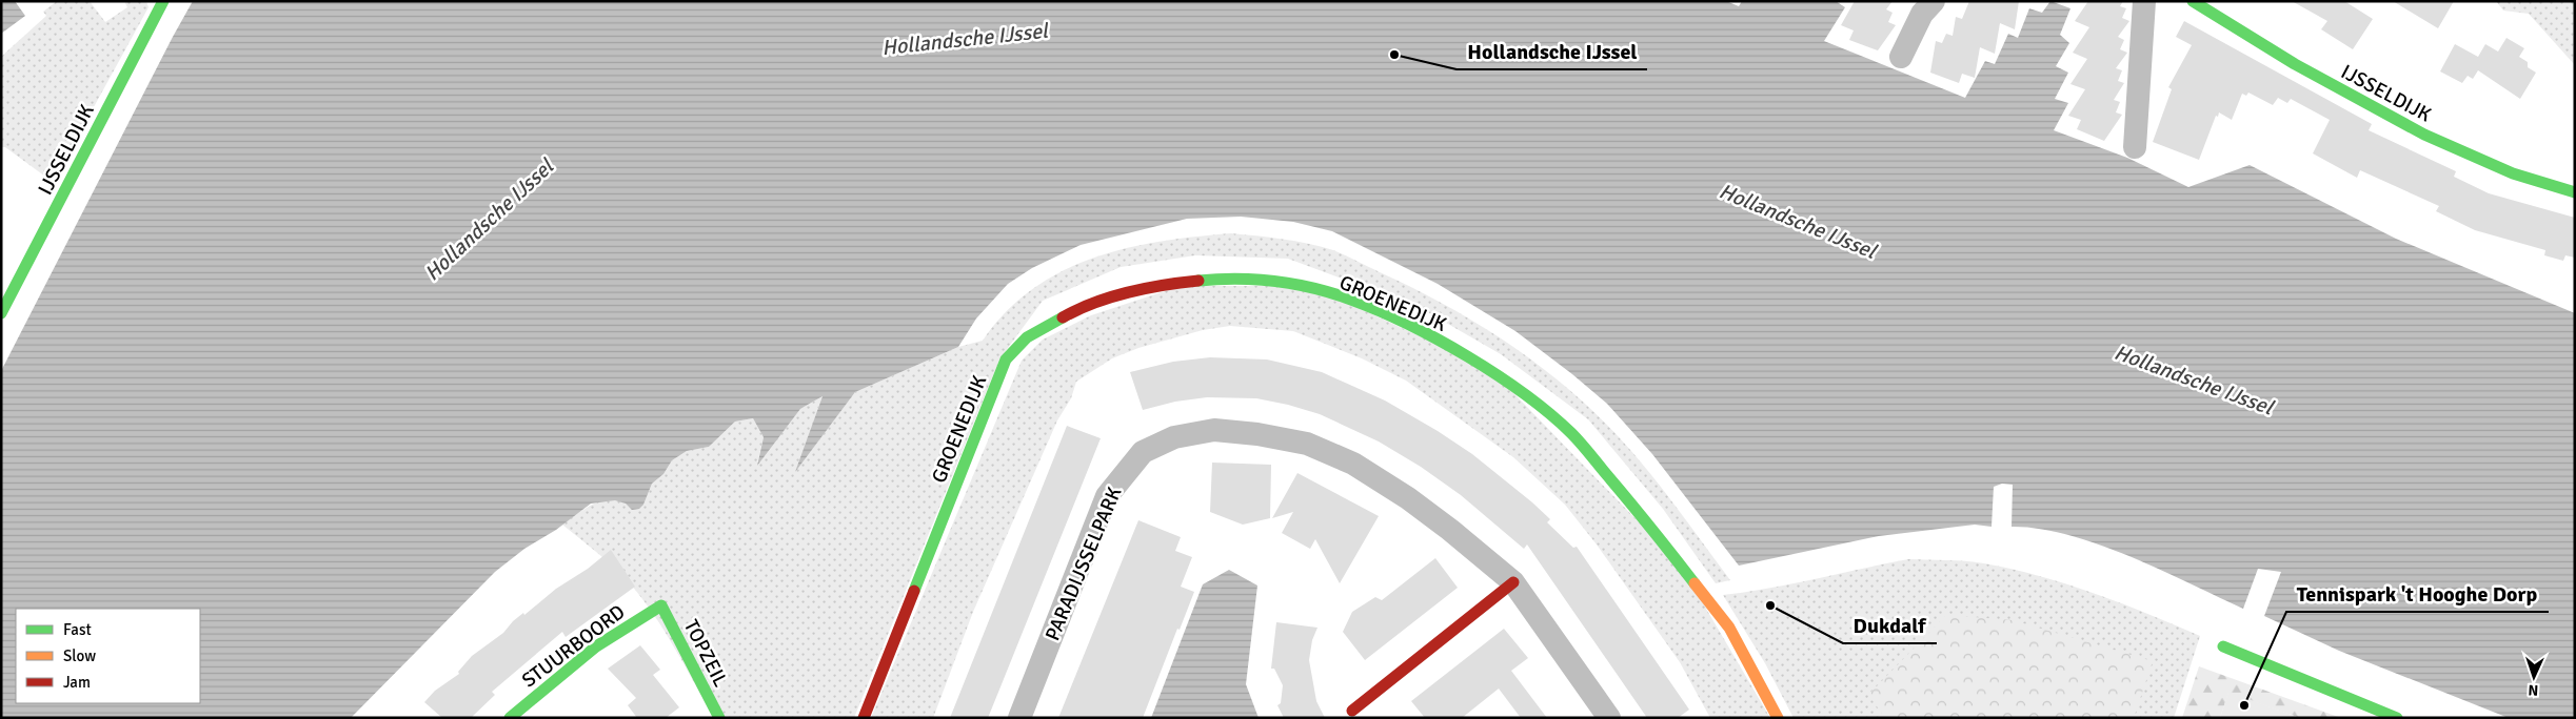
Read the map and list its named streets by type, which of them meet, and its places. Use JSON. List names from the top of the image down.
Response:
{
  "streets": {
    "street": [
      "IJSSELDIJK",
      "GROENEDIJK",
      "PARADIJSSELPARK",
      "STUURBOORD",
      "TOPZEIL"
    ]
  },
  "crossings": [
    ["STUURBOORD", "TOPZEIL"]
  ],
  "water": ["Hollandsche IJssel"],
  "places": ["Hollandsche IJssel", "Dukdalf", "Tennispark 't Hooghe Dorp"],
  "legend": ["Fast", "Slow", "Jam"],
  "north": "bottom"
}
